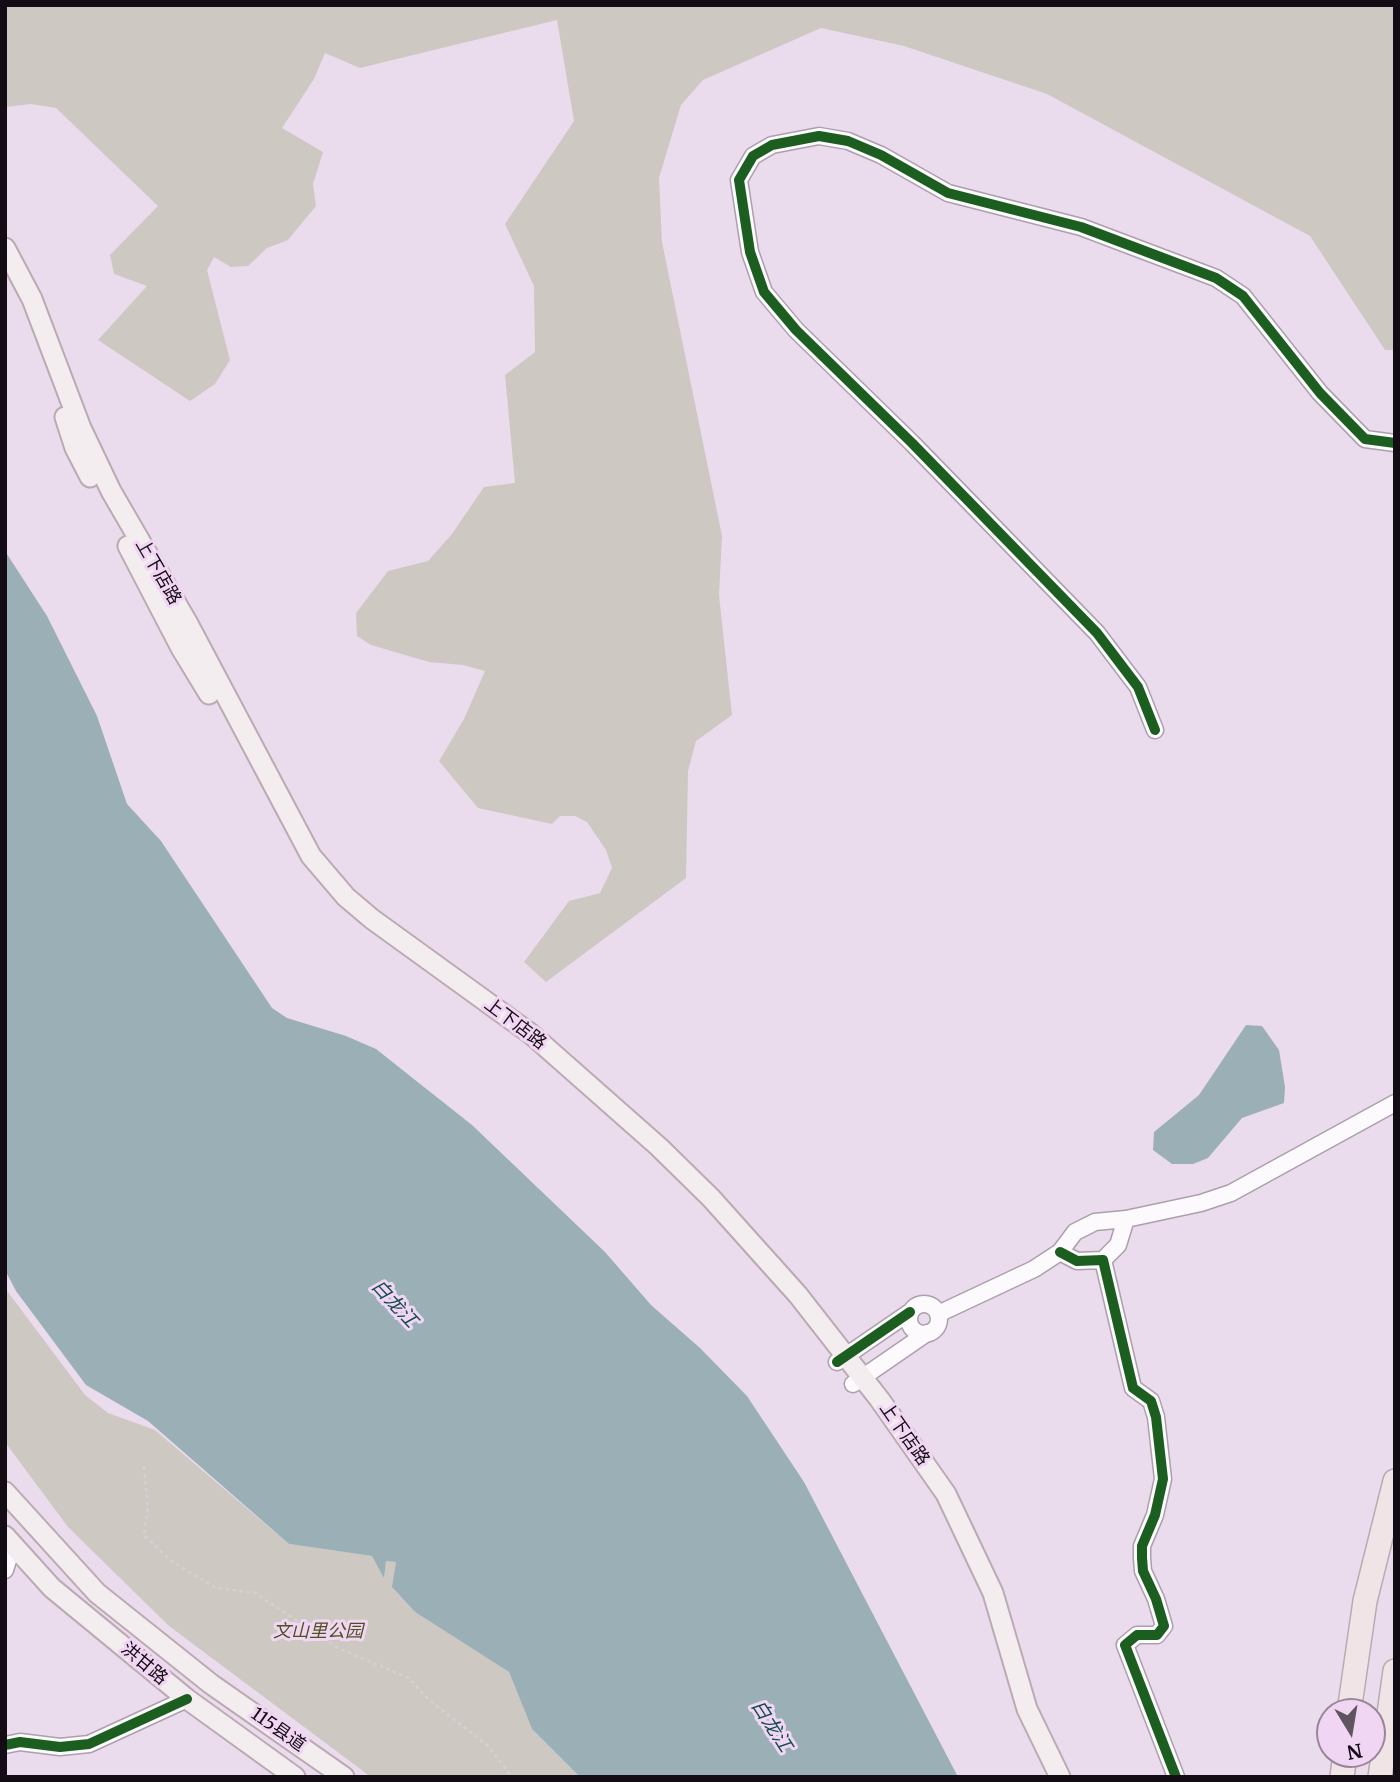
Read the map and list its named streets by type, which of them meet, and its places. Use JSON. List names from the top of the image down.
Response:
{
  "streets": {
    "main road": ["上下店路", "洪甘路", "115县道"]
  },
  "crossings": [
    ["洪甘路", "115县道"]
  ],
  "water": ["白龙江"],
  "parks": ["文山里公园"],
  "north": "bottom"
}
